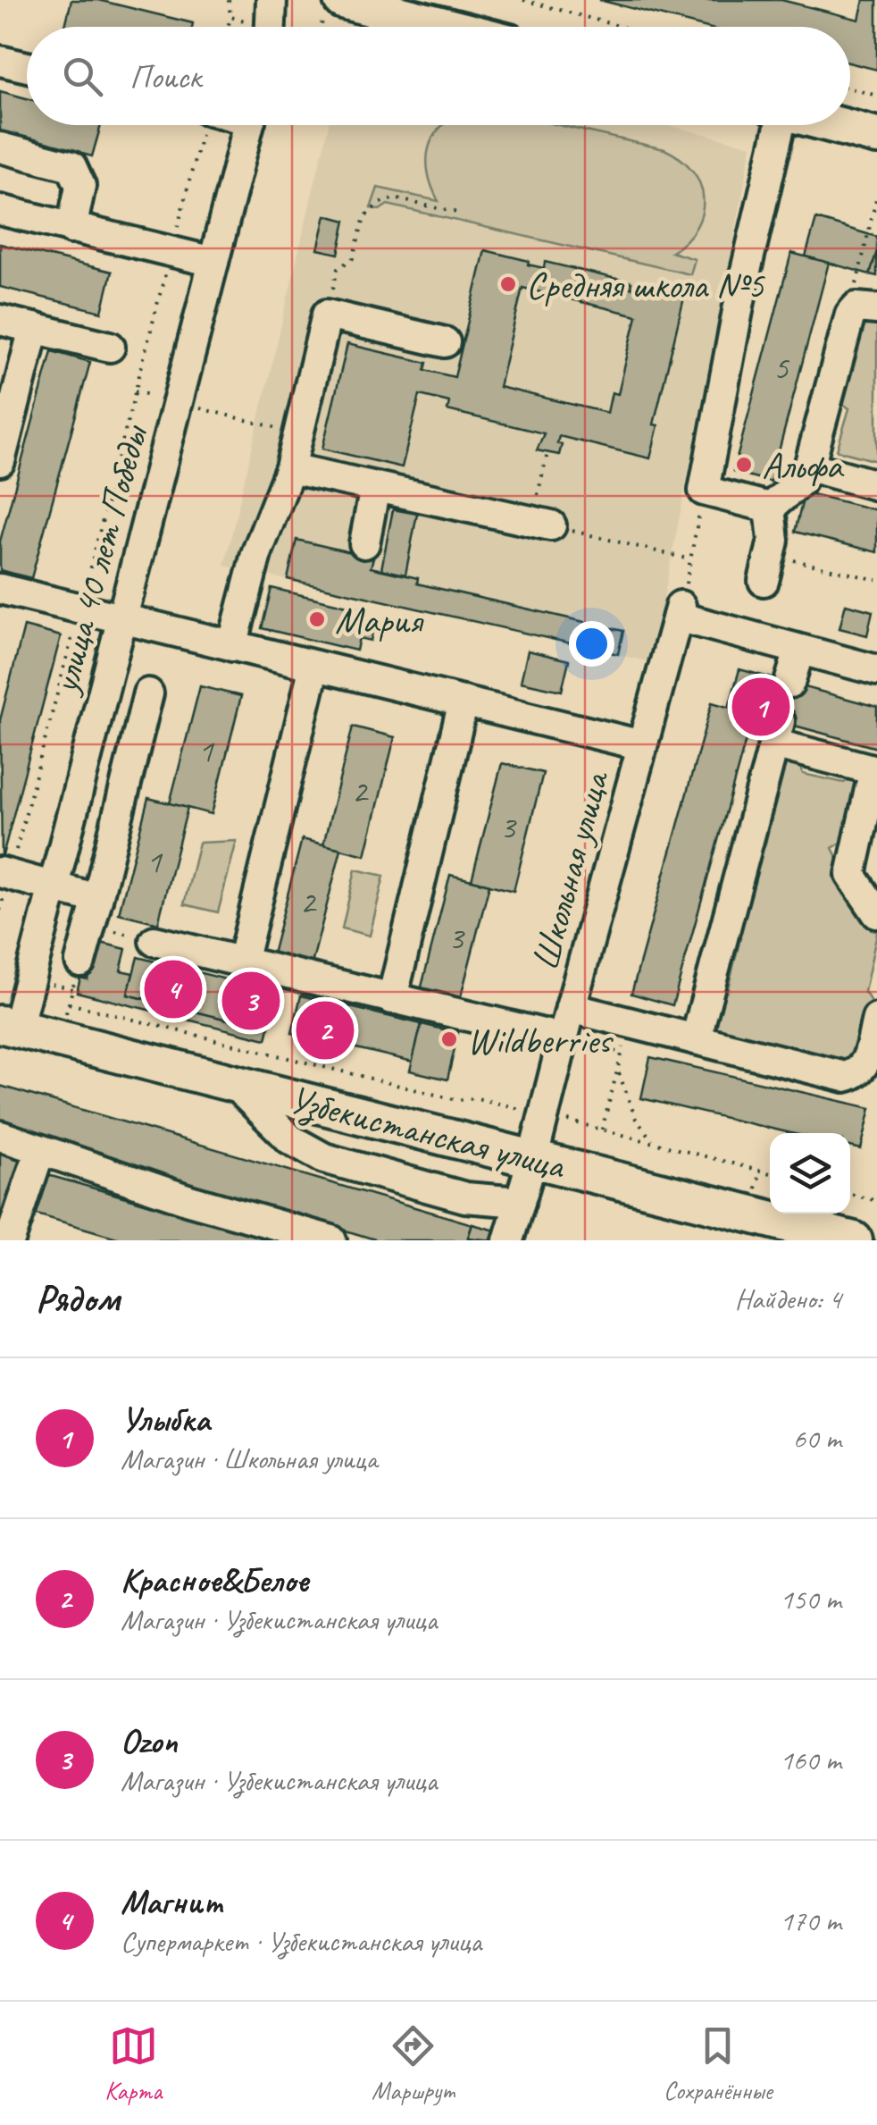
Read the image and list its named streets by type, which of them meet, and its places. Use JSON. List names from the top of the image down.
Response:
{
  "streets": {
    "main road": ["Узбекистанская улица"],
    "street": ["улица 40 лет Победы", "Школьная улица"]
  },
  "crossings": [
    ["улица 40 лет Победы", "Узбекистанская улица"],
    ["Школьная улица", "Узбекистанская улица"]
  ],
  "places": [
    "Средняя школа №5",
    "Альфа",
    "Мария",
    "Wildberries"
  ],
  "house_numbers": [
    "5",
    "1",
    "2",
    "3",
    "1",
    "2",
    "3"
  ],
  "page": {
    "search": "Поиск",
    "pins": [
      "1",
      "4",
      "3",
      "2"
    ],
    "heading": ["Рядом", "Найдено: 4"],
    "list": [
      {
        "mark": "1",
        "name": "Улыбка",
        "note": "Магазин · Школьная улица",
        "value": "60 m"
      },
      {
        "mark": "2",
        "name": "Красное&Белое",
        "note": "Магазин · Узбекистанская улица",
        "value": "150 m"
      },
      {
        "mark": "3",
        "name": "Ozon",
        "note": "Магазин · Узбекистанская улица",
        "value": "160 m"
      },
      {
        "mark": "4",
        "name": "Магнит",
        "note": "Супермаркет · Узбекистанская улица",
        "value": "170 m"
      }
    ],
    "nav": ["Карта", "Маршрут", "Сохранённые"]
  }
}
